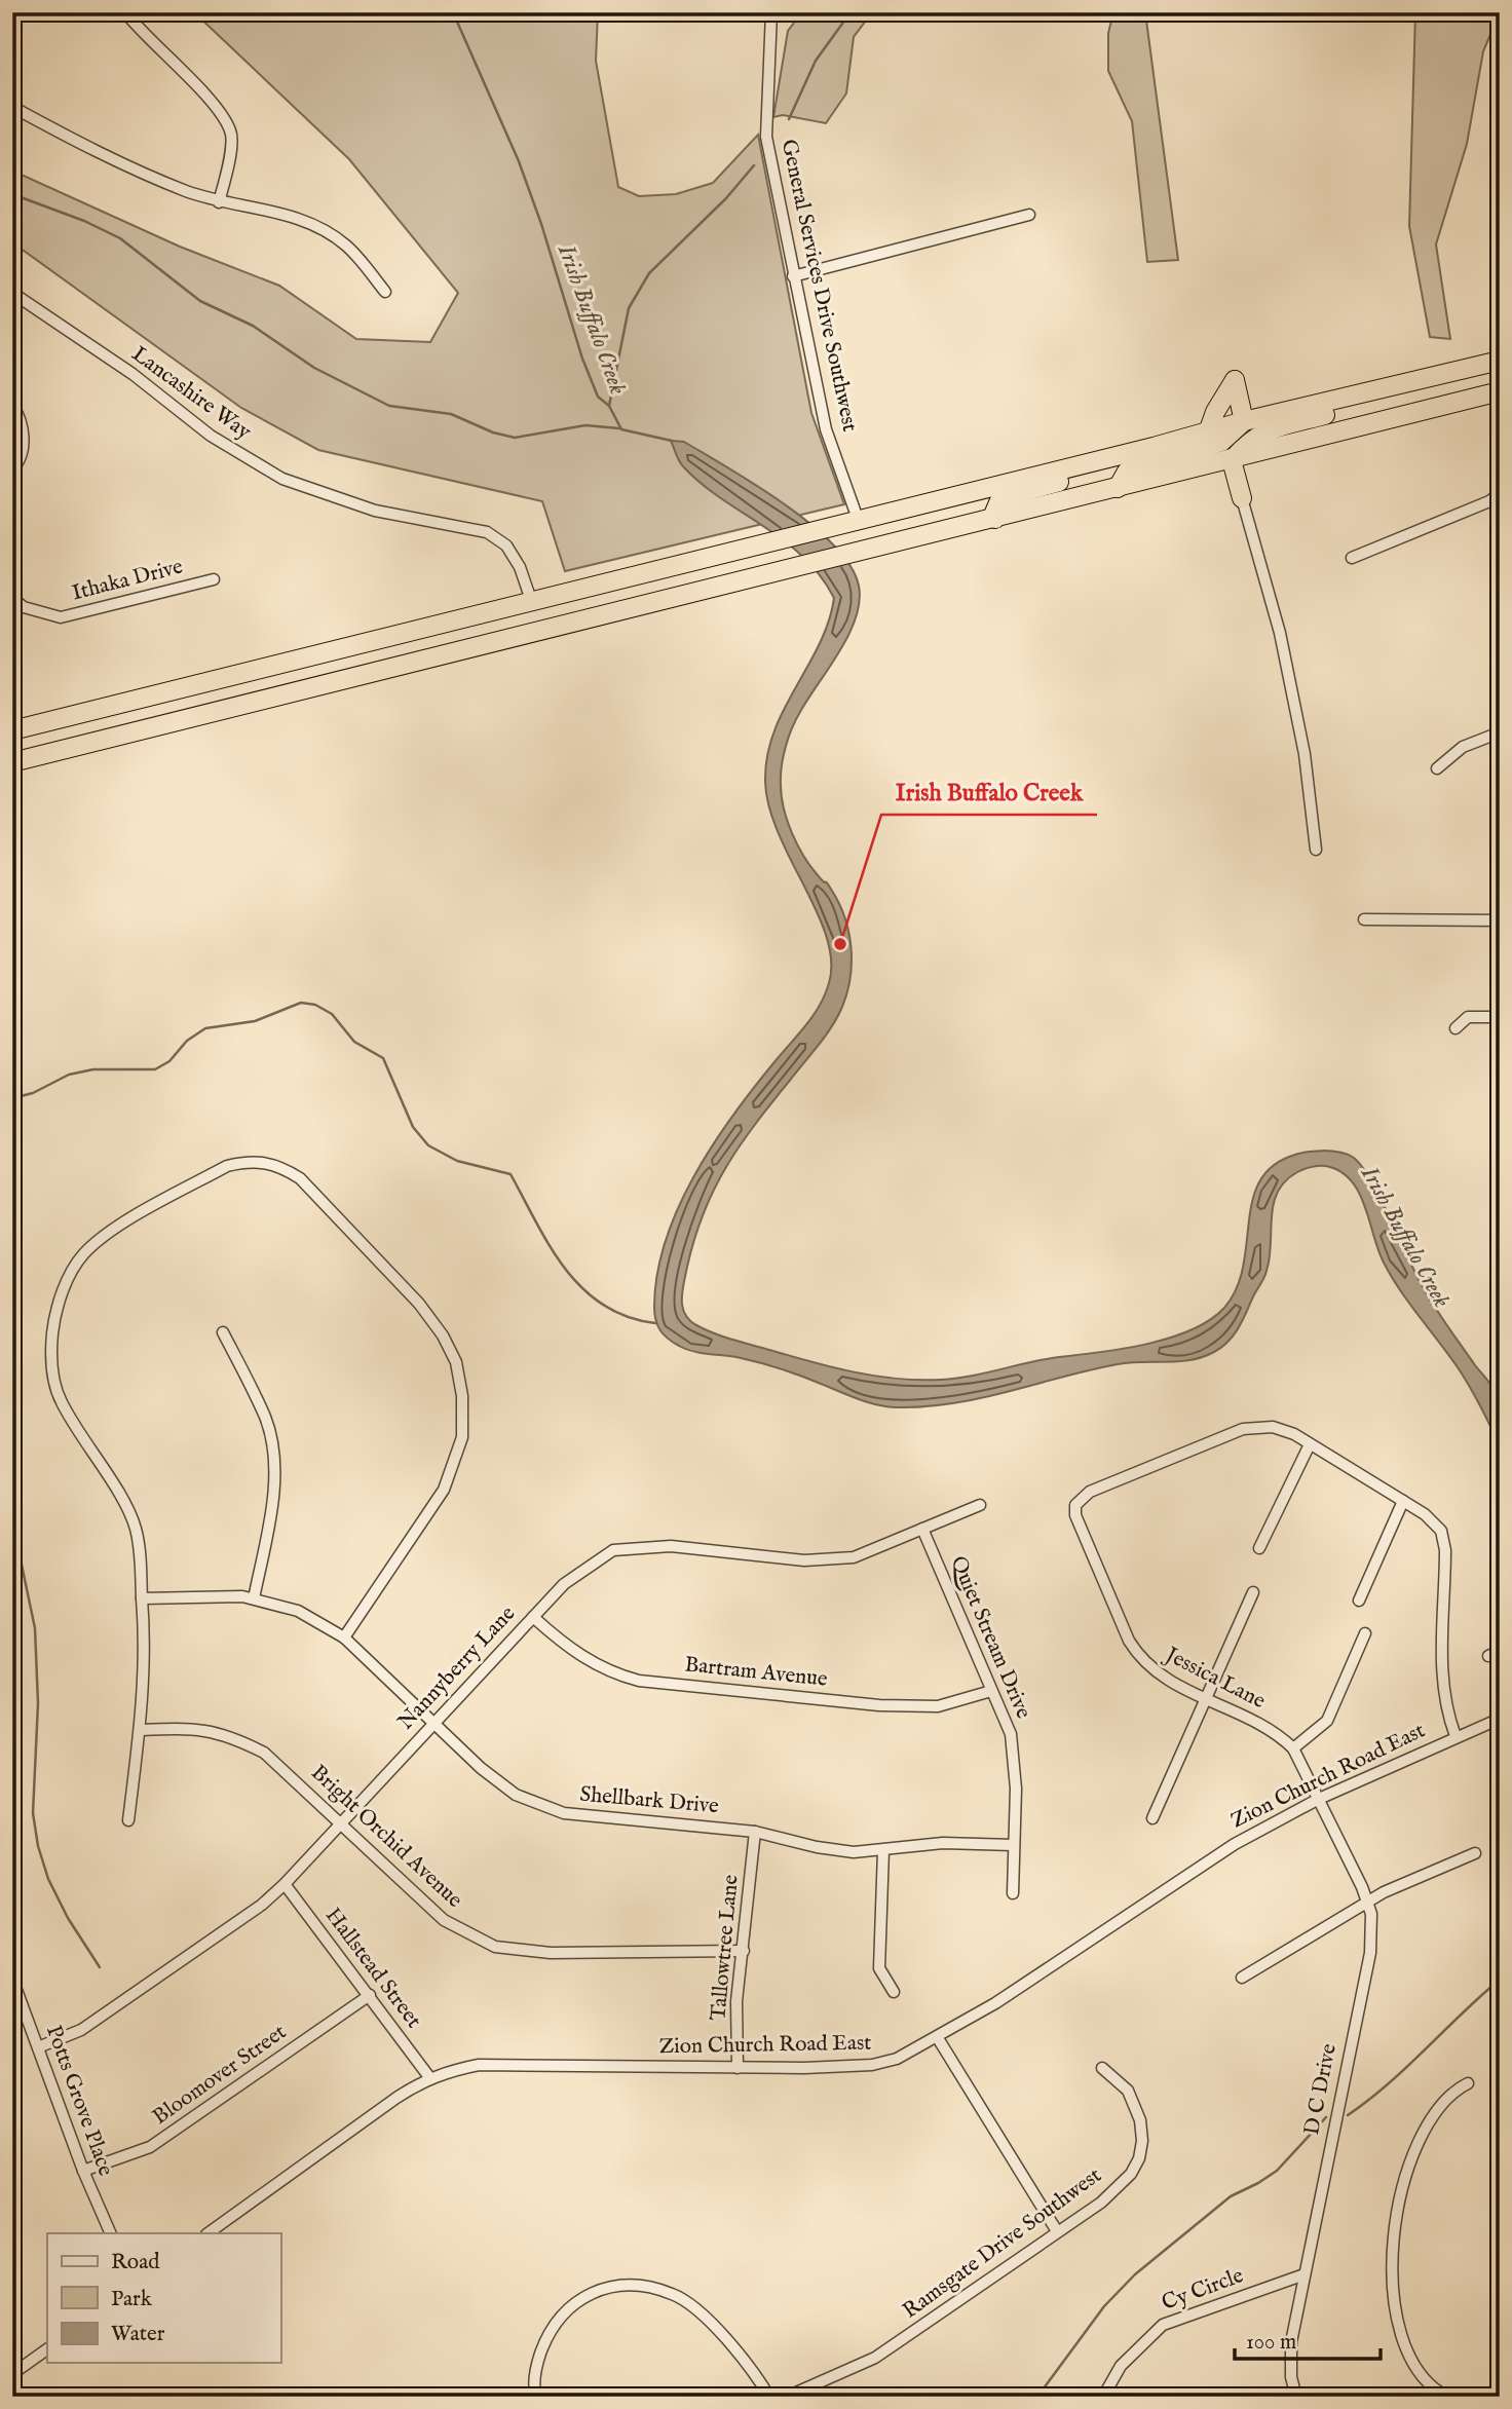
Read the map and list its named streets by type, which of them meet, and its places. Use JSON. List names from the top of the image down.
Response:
{
  "streets": {
    "street": [
      "General Services Drive Southwest",
      "Lancashire Way",
      "Ithaka Drive",
      "Quiet Stream Drive",
      "Nannyberry Lane",
      "Bartram Avenue",
      "Jessica Lane",
      "Zion Church Road East",
      "Shellbark Drive",
      "Bright Orchid Avenue",
      "Tallowtree Lane",
      "Hallstead Street",
      "Bloomover Street",
      "D C Drive",
      "Potts Grove Place",
      "Ramsgate Drive Southwest",
      "Cy Circle"
    ]
  },
  "crossings": [
    ["Quiet Stream Drive", "Nannyberry Lane"],
    ["Quiet Stream Drive", "Bartram Avenue"],
    ["Quiet Stream Drive", "Shellbark Drive"],
    ["Nannyberry Lane", "Bartram Avenue"],
    ["Nannyberry Lane", "Shellbark Drive"],
    ["Nannyberry Lane", "Bright Orchid Avenue"],
    ["Nannyberry Lane", "Hallstead Street"],
    ["Nannyberry Lane", "Potts Grove Place"],
    ["Jessica Lane", "Zion Church Road East"],
    ["Jessica Lane", "D C Drive"],
    ["Zion Church Road East", "Tallowtree Lane"],
    ["Zion Church Road East", "Hallstead Street"],
    ["Zion Church Road East", "D C Drive"],
    ["Shellbark Drive", "Tallowtree Lane"],
    ["Bright Orchid Avenue", "Tallowtree Lane"],
    ["Hallstead Street", "Bloomover Street"],
    ["Bloomover Street", "Potts Grove Place"],
    ["D C Drive", "Cy Circle"]
  ],
  "water": ["Irish Buffalo Creek"],
  "places": ["Irish Buffalo Creek"],
  "legend": ["Road", "Park", "Water"],
  "scale_bar": "100 m"
}
